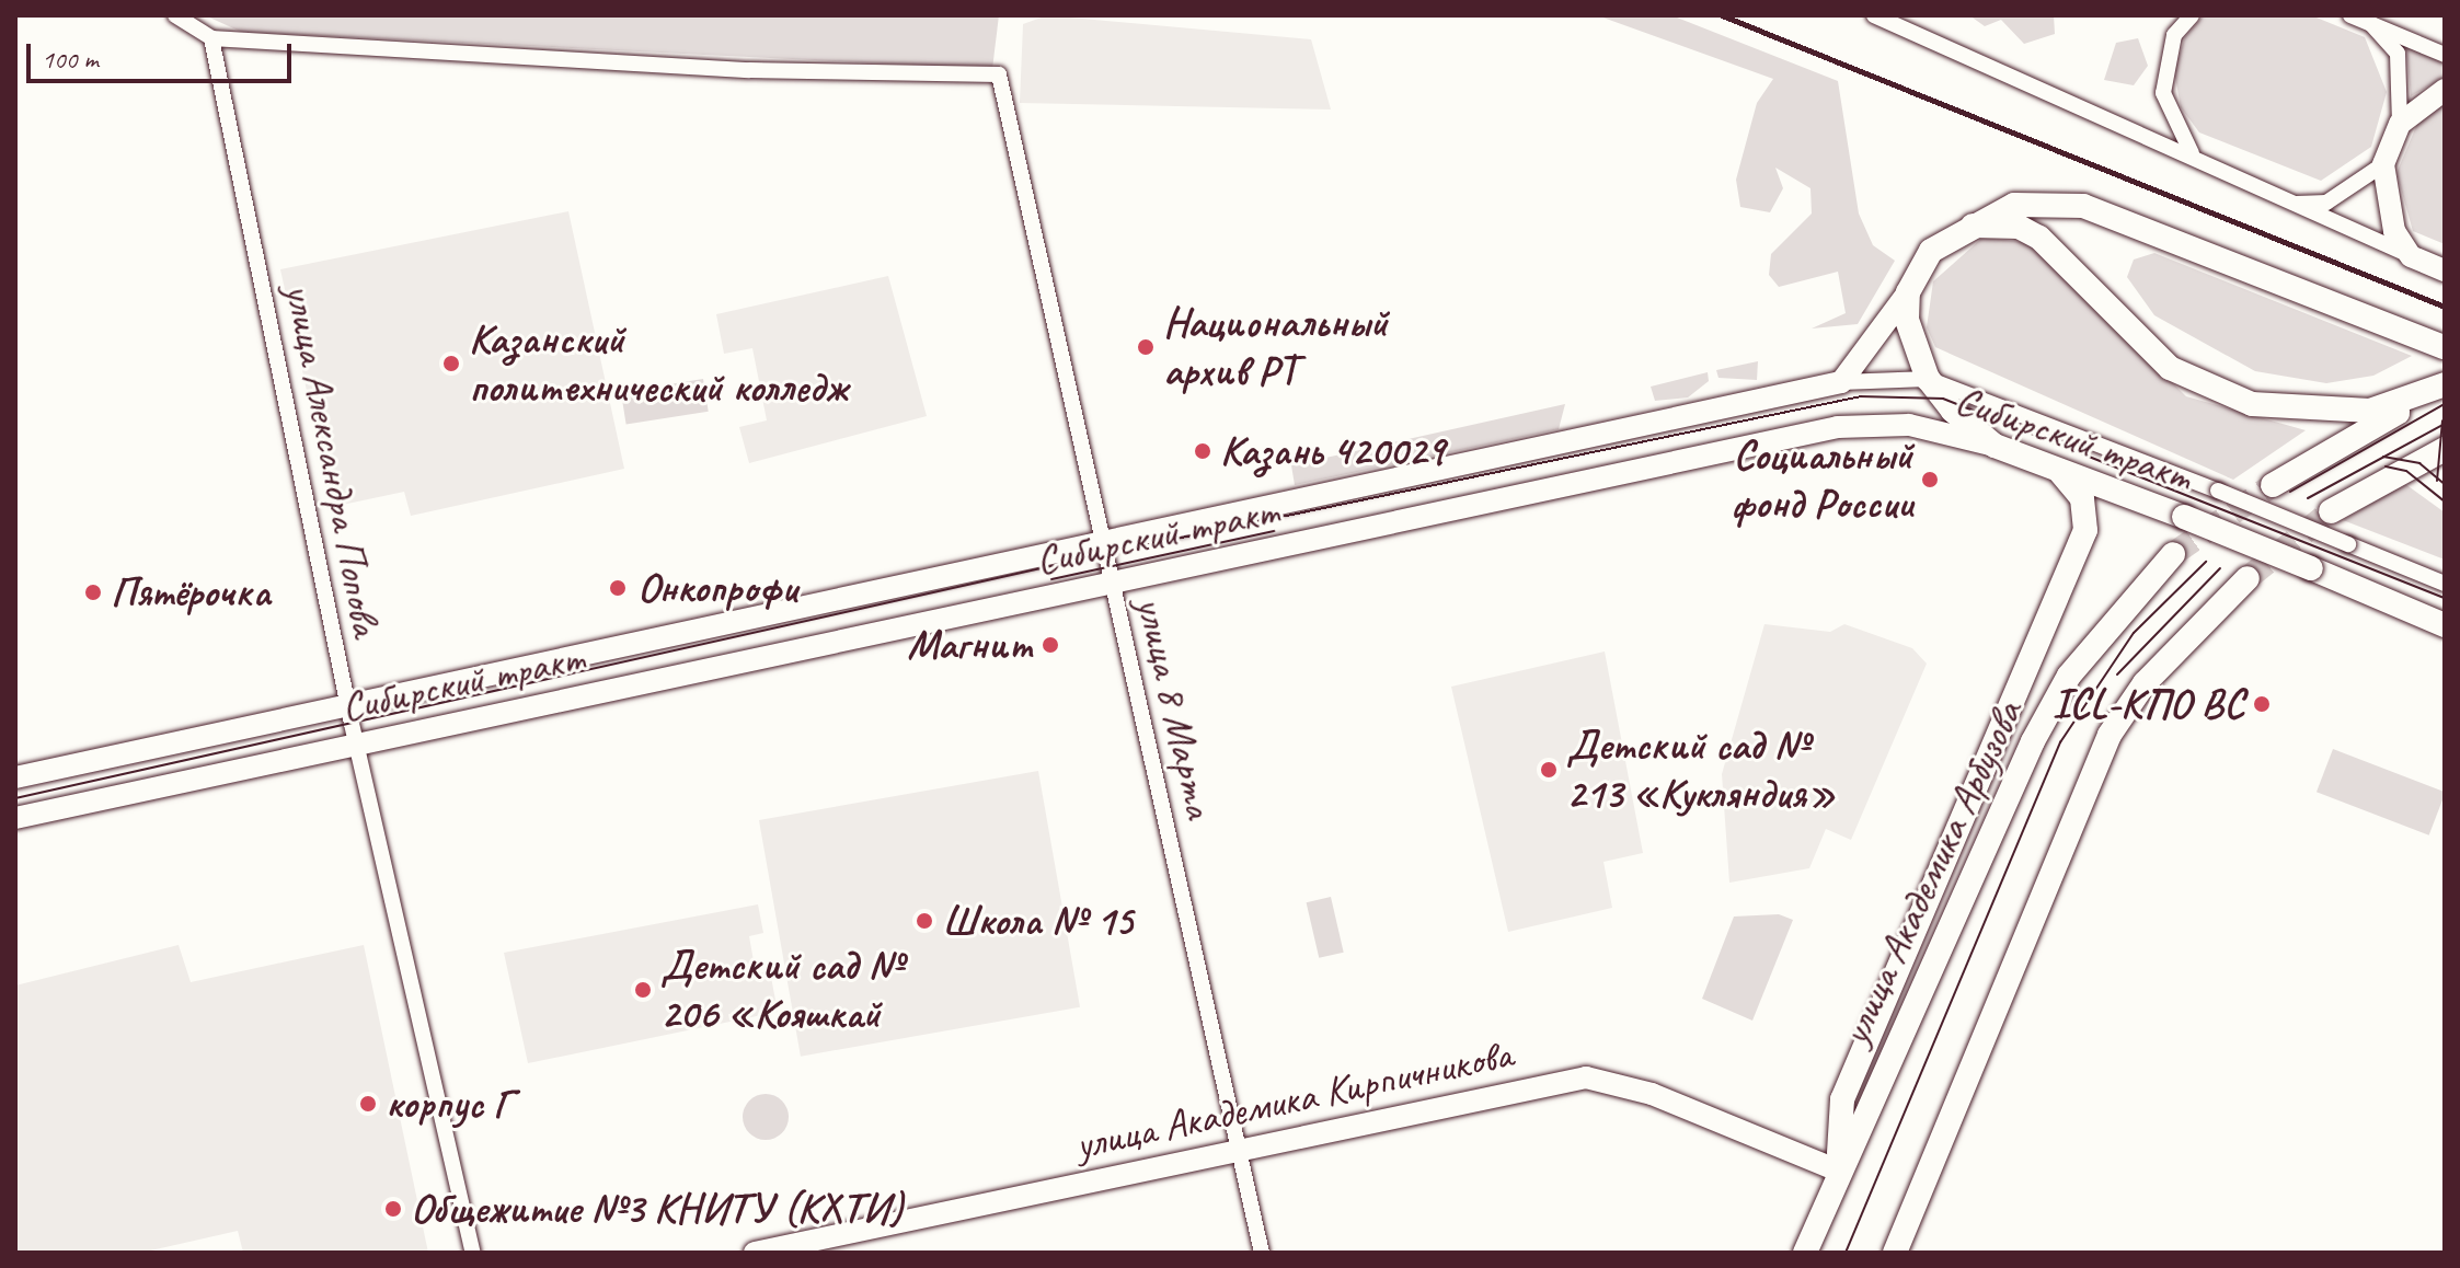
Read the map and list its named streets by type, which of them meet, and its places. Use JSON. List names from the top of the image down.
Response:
{
  "streets": {
    "main road": ["Сибирский тракт", "улица Академика Арбузова", "улица Академика Кирпичникова"],
    "street": ["улица Александра Попова", "улица 8 Марта"]
  },
  "crossings": [
    ["Сибирский тракт", "улица Александра Попова"],
    ["Сибирский тракт", "улица 8 Марта"],
    ["улица Александра Попова", "улица 8 Марта"],
    ["улица 8 Марта", "улица Академика Кирпичникова"],
    ["улица Академика Арбузова", "улица Академика Кирпичникова"]
  ],
  "places": [
    "Национальный архив РТ",
    "Казанский политехнический колледж",
    "Казань 420029",
    "Социальный фонд России",
    "Онкопрофи",
    "Пятёрочка",
    "Магнит",
    "ICL-КПО ВС",
    "Детский сад № 213 «Кукляндия»",
    "Школа № 15",
    "Детский сад № 206 «Кояшкай",
    "корпус Г",
    "Общежитие №3 КНИТУ (КХТИ)"
  ],
  "scale_bar": "100 m"
}
